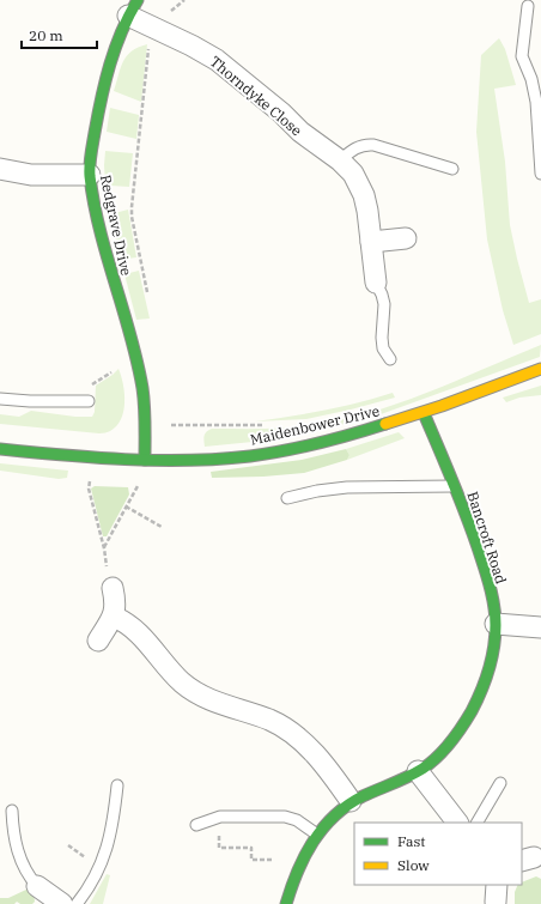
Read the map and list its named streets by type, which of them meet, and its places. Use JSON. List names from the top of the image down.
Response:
{
  "streets": {
    "street": [
      "Thorndyke Close",
      "Redgrave Drive",
      "Maidenbower Drive",
      "Bancroft Road"
    ]
  },
  "crossings": [
    ["Thorndyke Close", "Redgrave Drive"],
    ["Redgrave Drive", "Maidenbower Drive"],
    ["Maidenbower Drive", "Bancroft Road"]
  ],
  "legend": ["Fast", "Slow"],
  "scale_bar": "20 m"
}
